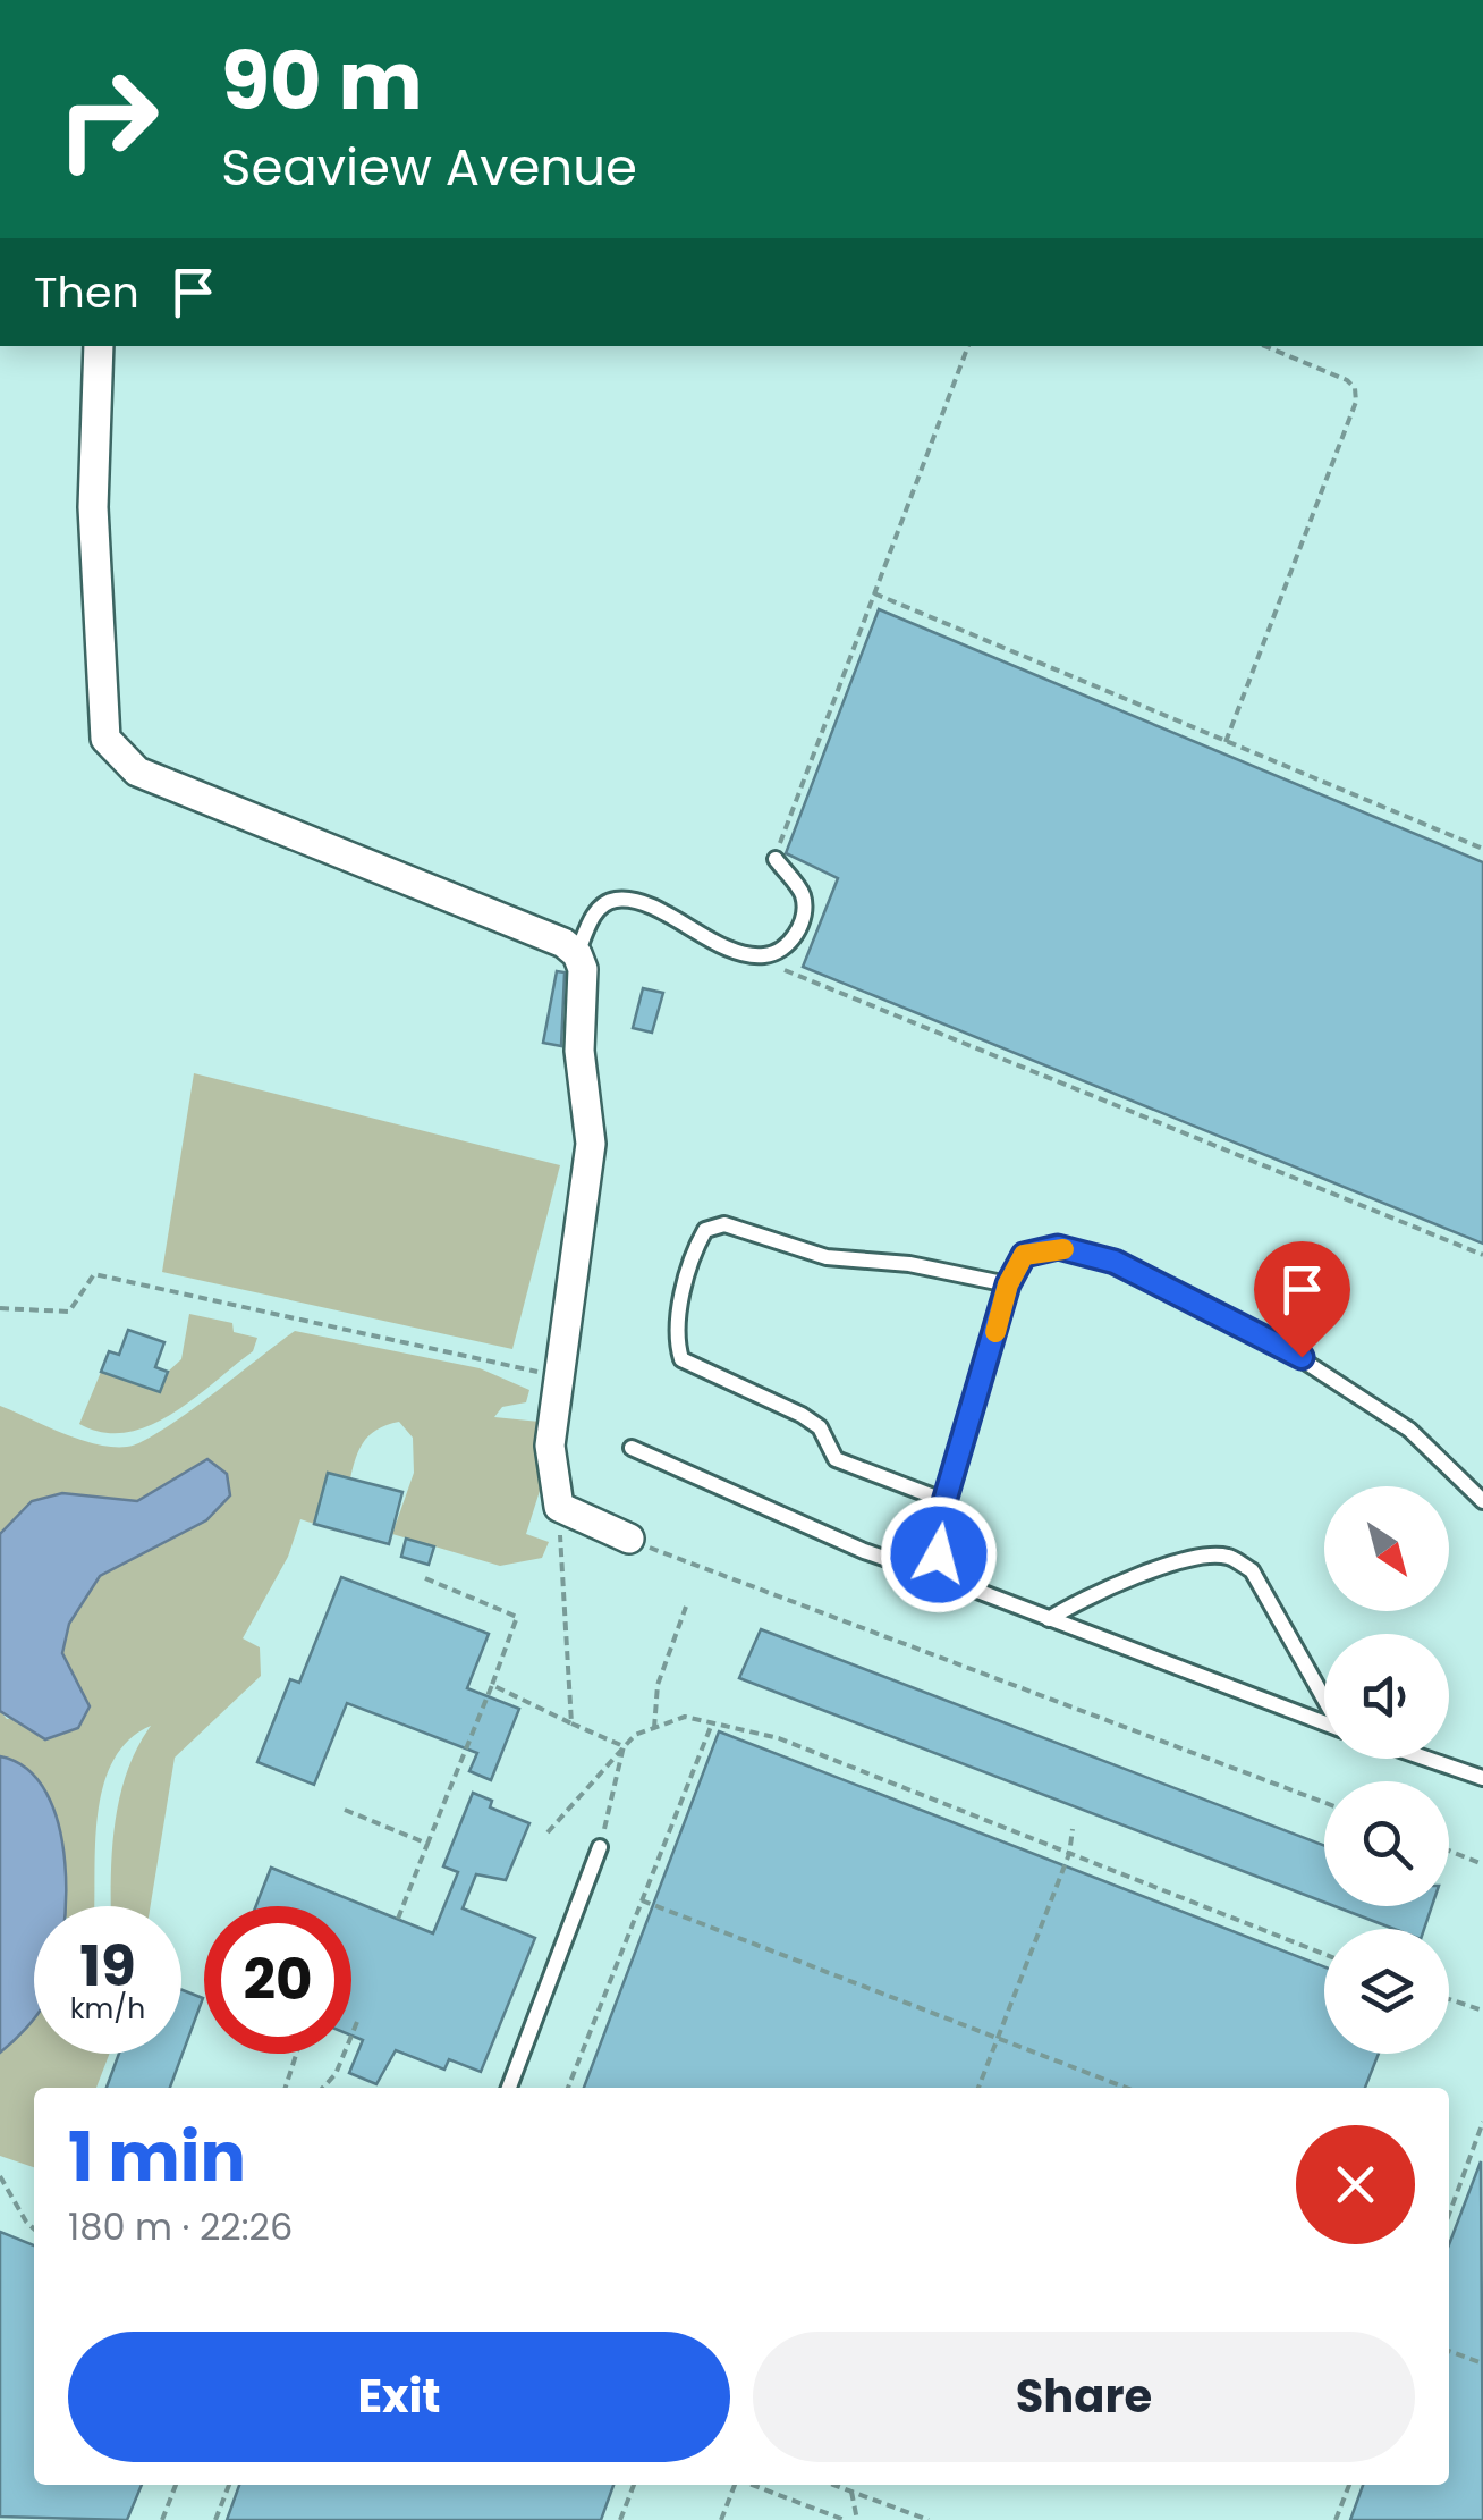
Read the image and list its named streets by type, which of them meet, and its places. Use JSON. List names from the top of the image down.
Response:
{
  "north": "bottom right",
  "page": {
    "turn": ["90 m", "Seaview Avenue"],
    "then": "Then",
    "speed": "19 km/h",
    "limit": "20",
    "heading": ["1 min", "180 m · 22:26"],
    "buttons": ["Exit", "Share"]
  }
}
